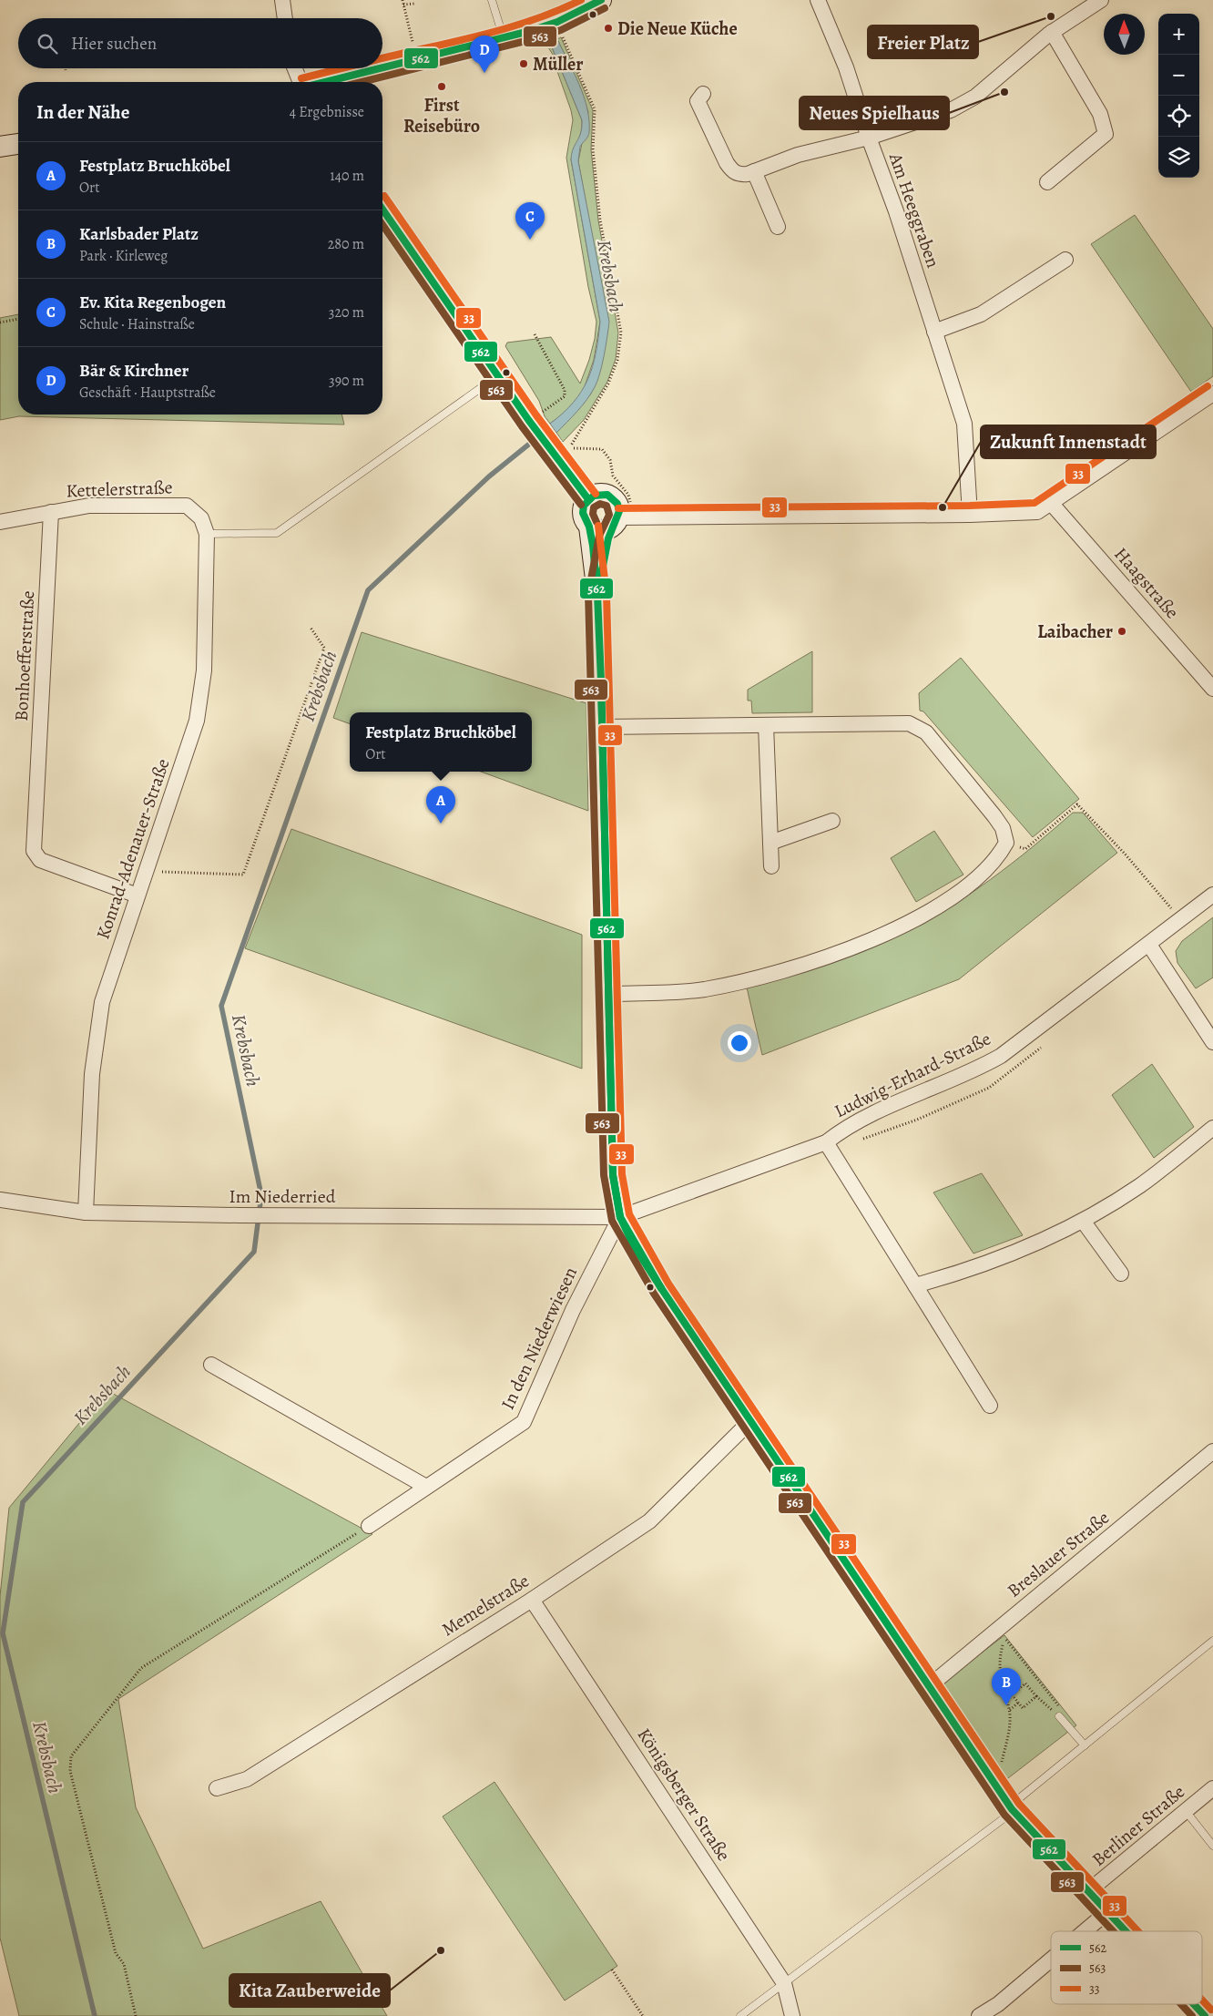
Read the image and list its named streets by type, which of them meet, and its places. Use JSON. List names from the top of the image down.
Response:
{
  "streets": {
    "street": [
      "Am Heeggraben",
      "Kettelerstraße",
      "Haagstraße",
      "Bonhoefferstraße",
      "Konrad-Adenauer-Straße",
      "Ludwig-Erhard-Straße",
      "Im Niederried",
      "In den Niederwiesen",
      "Breslauer Straße",
      "Memelstraße",
      "Königsberger Straße",
      "Berliner Straße"
    ]
  },
  "crossings": [
    ["Kettelerstraße", "Bonhoefferstraße"],
    ["Kettelerstraße", "Konrad-Adenauer-Straße"],
    ["Bonhoefferstraße", "Konrad-Adenauer-Straße"],
    ["Konrad-Adenauer-Straße", "Im Niederried"],
    ["Ludwig-Erhard-Straße", "Im Niederried"],
    ["Ludwig-Erhard-Straße", "In den Niederwiesen"],
    ["Im Niederried", "In den Niederwiesen"],
    ["Memelstraße", "Königsberger Straße"]
  ],
  "water": ["Krebsbach"],
  "places": [
    "Freier Platz",
    "Die Neue Küche",
    "Müller",
    "First Reisebüro",
    "Neues Spielhaus",
    "Zukunft Innenstadt",
    "Laibacher",
    "Kita Zauberweide"
  ],
  "lines": ["transit line 562", "transit line 33", "transit line 563"],
  "legend": ["562", "563", "33"],
  "north": "top",
  "page": {
    "map_buttons": ["+", "−"],
    "search": "Hier suchen",
    "pins": [
      "D",
      "C",
      "A",
      "B"
    ],
    "heading": ["In der Nähe", "4 Ergebnisse"],
    "list": [
      {
        "mark": "A",
        "name": "Festplatz Bruchköbel",
        "note": "Ort",
        "value": "140 m"
      },
      {
        "mark": "B",
        "name": "Karlsbader Platz",
        "note": "Park · Kirleweg",
        "value": "280 m"
      },
      {
        "mark": "C",
        "name": "Ev. Kita Regenbogen",
        "note": "Schule · Hainstraße",
        "value": "320 m"
      },
      {
        "mark": "D",
        "name": "Bär & Kirchner",
        "note": "Geschäft · Hauptstraße",
        "value": "390 m"
      }
    ],
    "popup": ["Festplatz Bruchköbel", "Ort"]
  }
}
